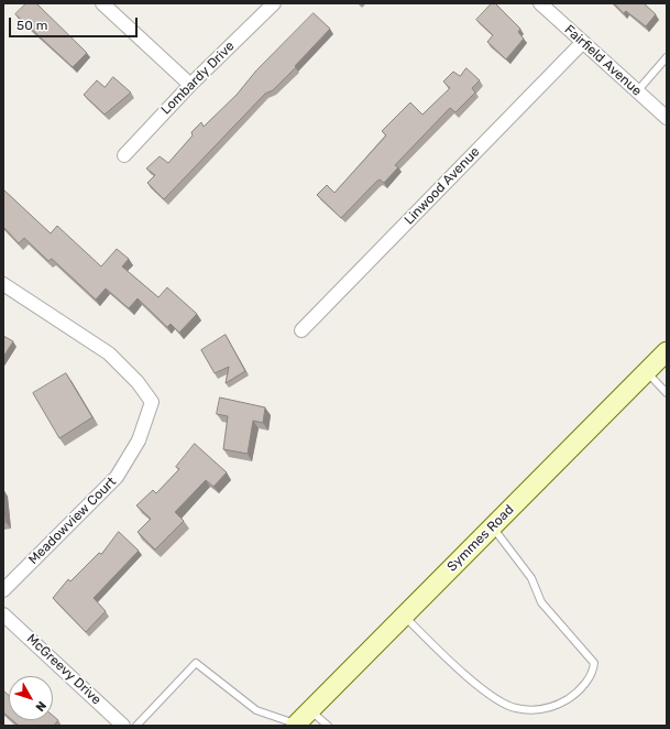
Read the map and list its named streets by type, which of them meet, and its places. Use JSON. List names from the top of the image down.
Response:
{
  "streets": {
    "main road": ["Symmes Road"],
    "street": [
      "Fairfield Avenue",
      "Lombardy Drive",
      "Linwood Avenue",
      "Meadowview Court",
      "McGreevy Drive"
    ]
  },
  "crossings": [
    ["Fairfield Avenue", "Linwood Avenue"]
  ],
  "scale_bar": "50 m",
  "north": "bottom right"
}
